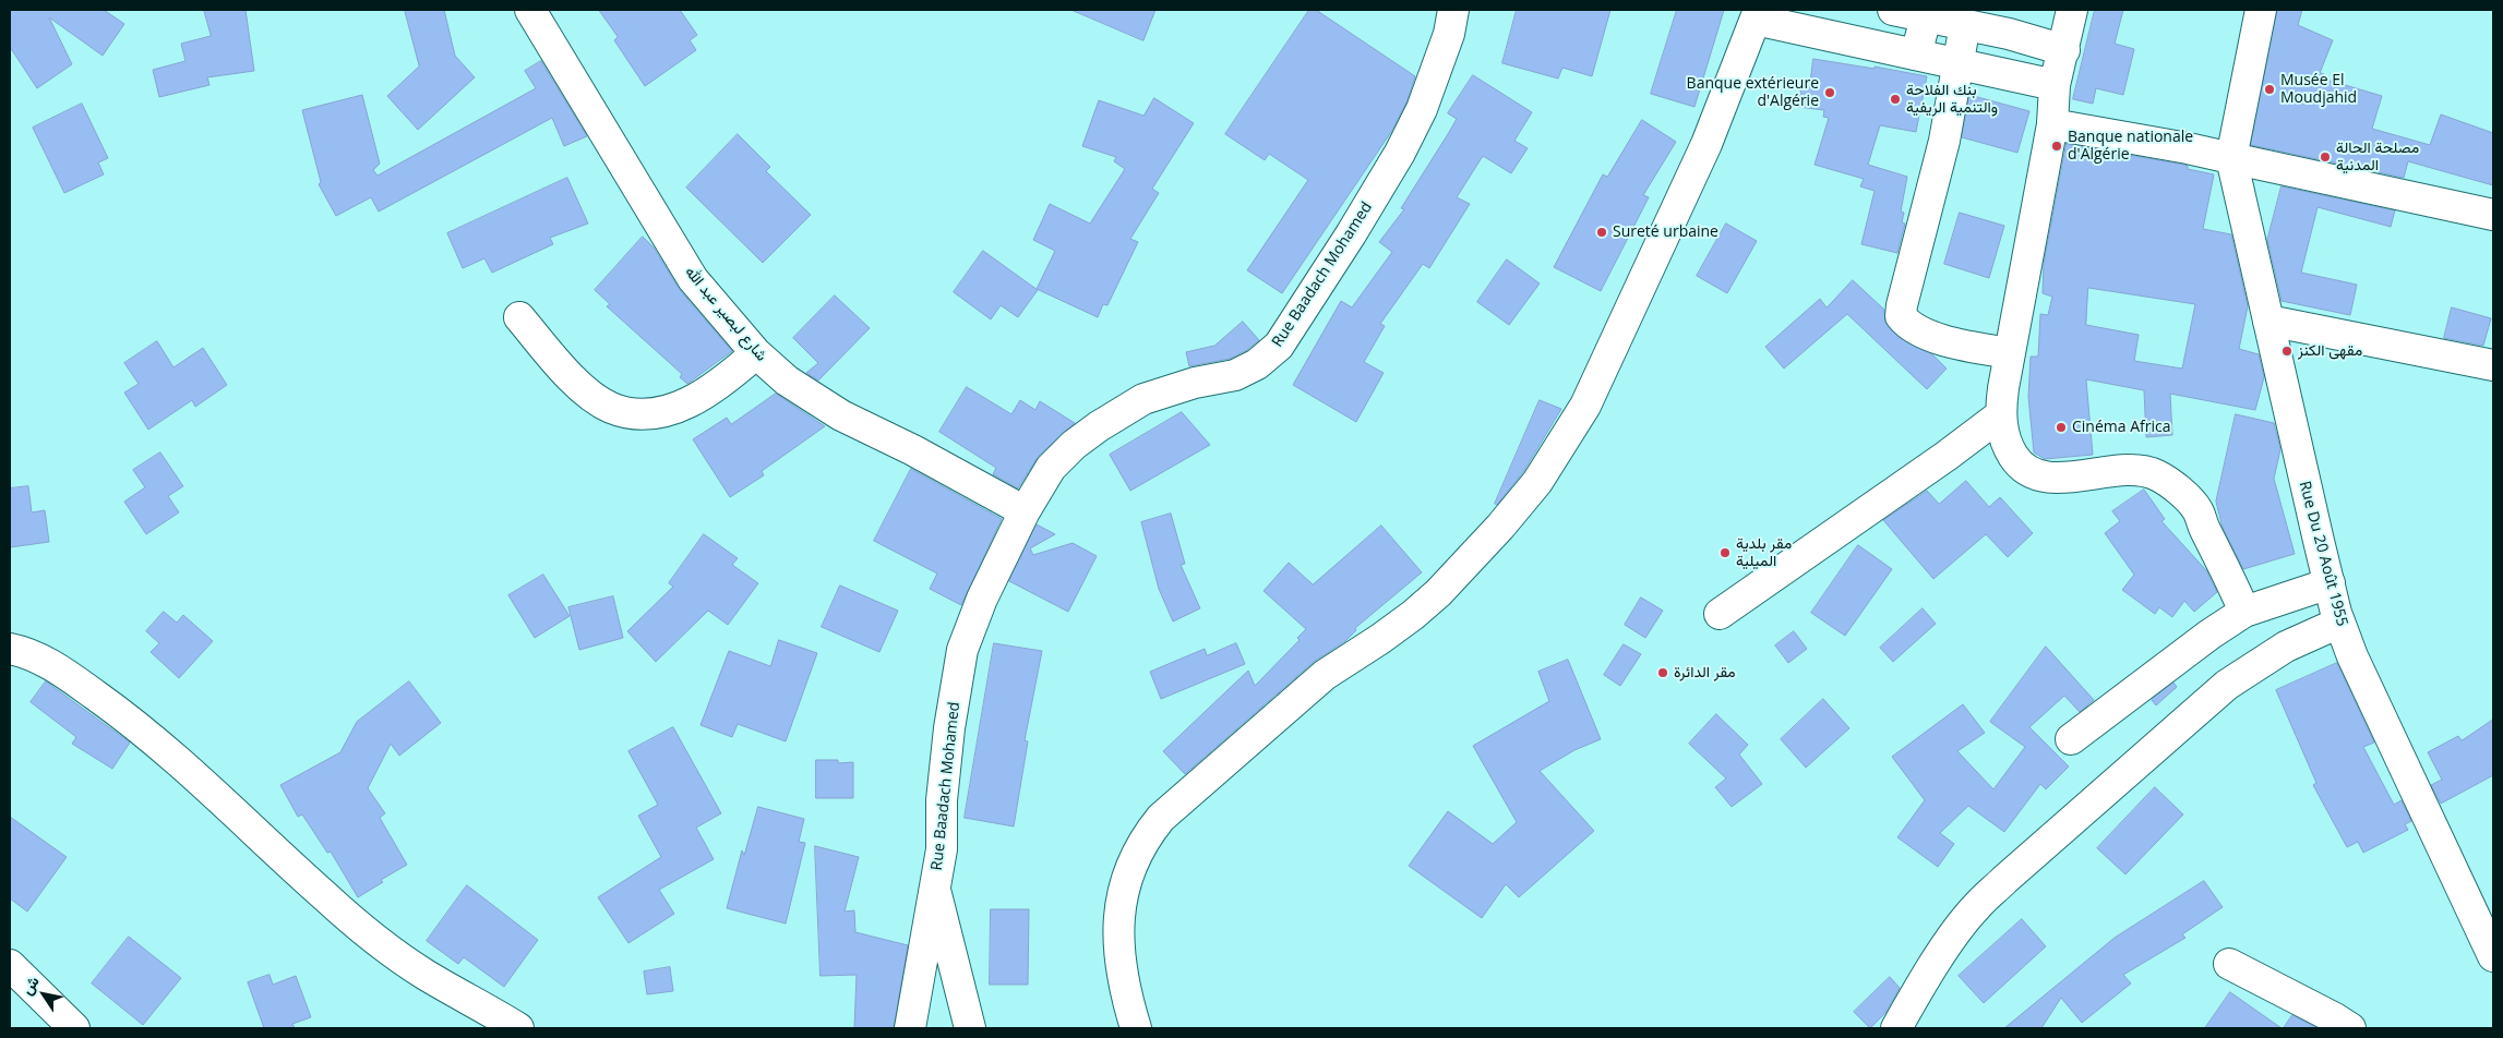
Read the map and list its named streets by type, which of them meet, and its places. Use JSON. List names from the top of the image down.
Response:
{
  "streets": {
    "street": ["Rue Baadach Mohamed", "شارع لبصير عبد الله", "Rue Du 20 Août 1955"]
  },
  "crossings": [
    ["Rue Baadach Mohamed", "شارع لبصير عبد الله"]
  ],
  "places": [
    "Musée El Moudjahid",
    "Banque extérieure d'Algérie",
    "بنك الفلاحة والتنمية الريفية",
    "Banque nationale d'Algérie",
    "مصلحة الحالة المدنية",
    "Sureté urbaine",
    "مقهى الكنز",
    "Cinéma Africa",
    "مقر بلدية الميلية",
    "مقر الدائرة"
  ],
  "north": "top left"
}
